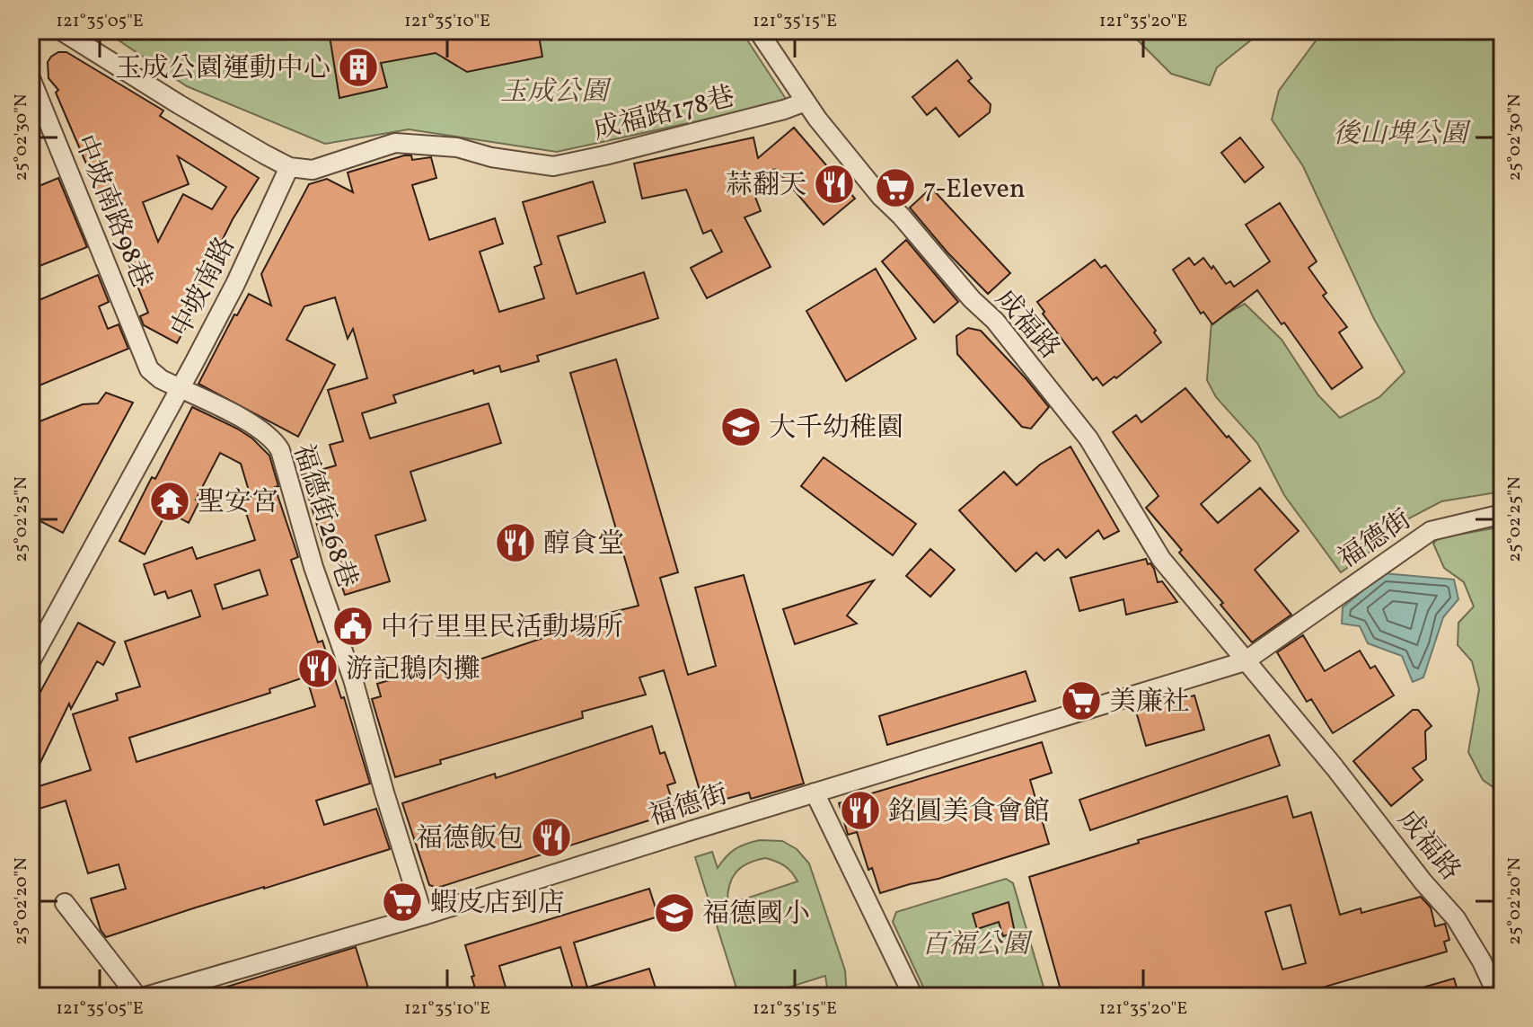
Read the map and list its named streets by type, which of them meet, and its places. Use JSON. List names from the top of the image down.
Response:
{
  "streets": {
    "street": [
      "成福路178巷",
      "中坡南路98巷",
      "中坡南路",
      "成福路",
      "福德街268巷",
      "福德街"
    ]
  },
  "crossings": [
    ["成福路178巷", "中坡南路"],
    ["成福路178巷", "成福路"],
    ["中坡南路98巷", "中坡南路"],
    ["中坡南路98巷", "福德街268巷"],
    ["中坡南路", "福德街268巷"],
    ["成福路", "福德街"],
    ["福德街268巷", "福德街"]
  ],
  "parks": ["玉成公園", "後山埤公園", "百福公園"],
  "places": {
    "building": ["玉成公園運動中心"],
    "restaurant": [
      "蒜翻天",
      "醇食堂",
      "游記鵝肉攤",
      "銘圓美食會館",
      "福德飯包"
    ],
    "supermarket": ["7-Eleven", "美廉社", "蝦皮店到店"],
    "school or university": ["大千幼稚園", "福德國小"],
    "temple": ["聖安宮"],
    "public building": ["中行里里民活動場所"]
  },
  "coordinates": [
    "121°35'05\"E",
    "121°35'10\"E",
    "121°35'15\"E",
    "121°35'20\"E",
    "25°02'30\"N",
    "25°02'25\"N",
    "25°02'20\"N"
  ]
}
